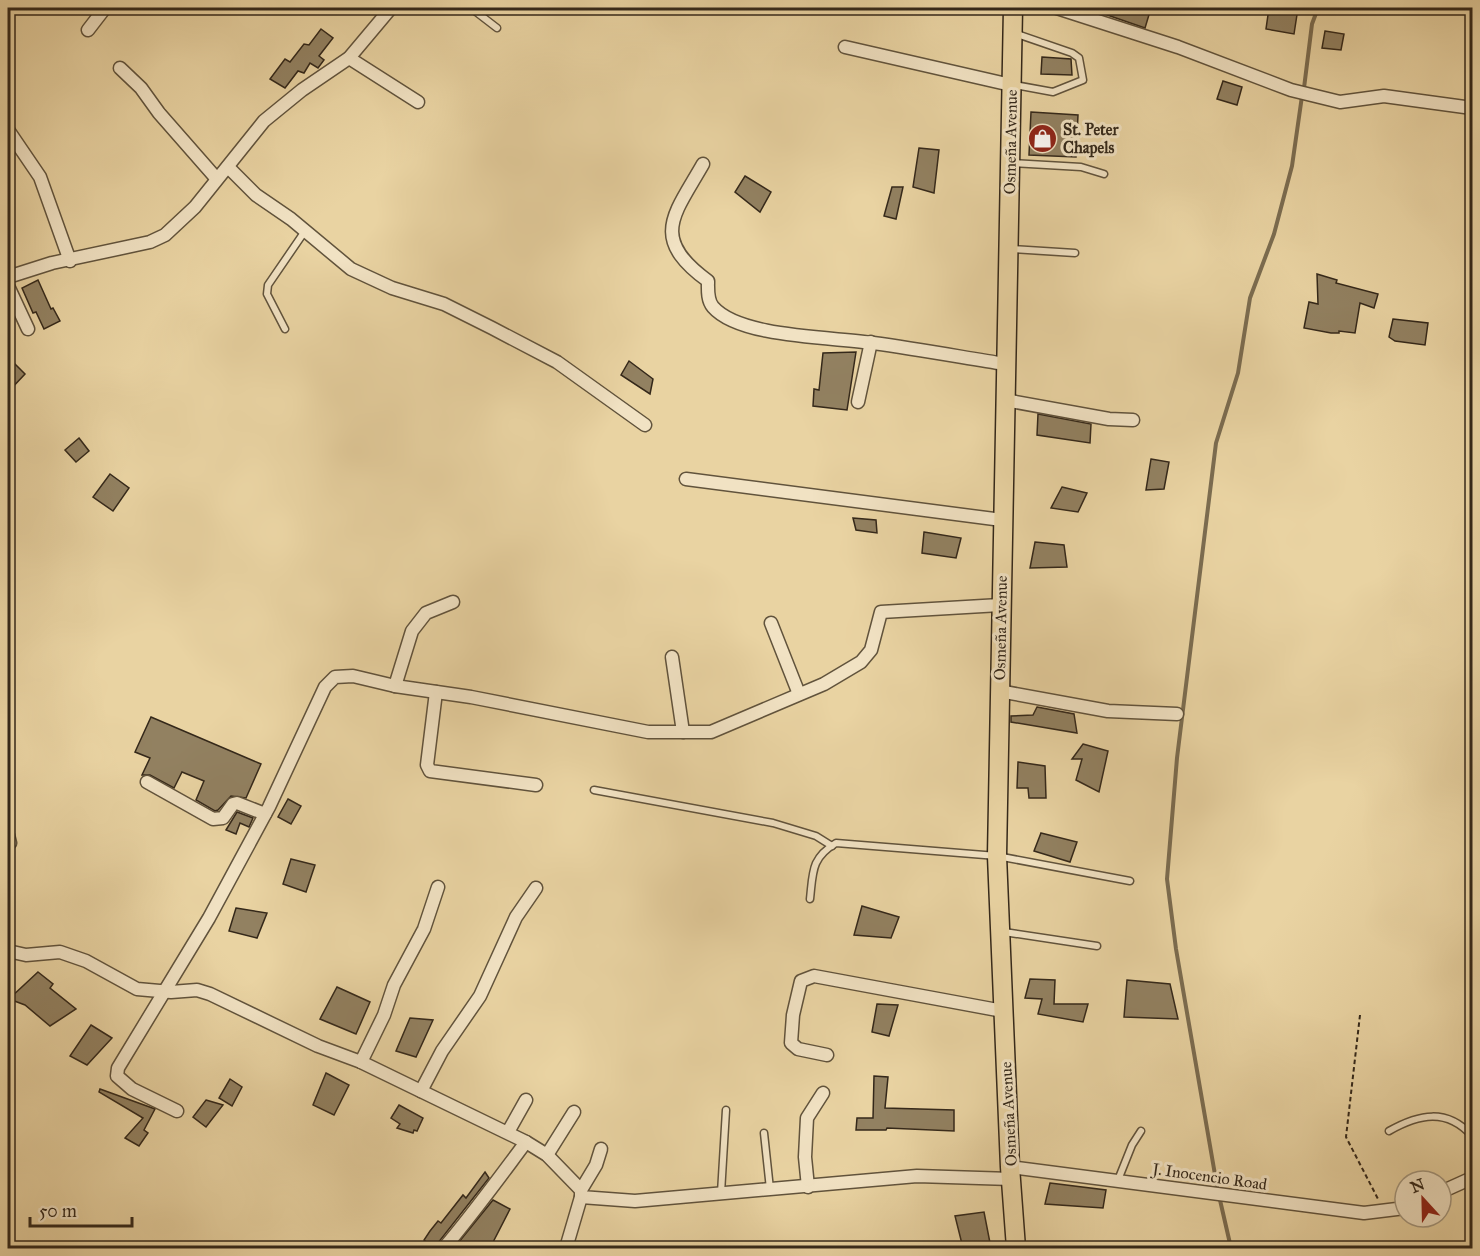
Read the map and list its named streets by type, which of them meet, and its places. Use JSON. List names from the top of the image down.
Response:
{
  "streets": {
    "main road": ["Osmeña Avenue"],
    "street": ["J. Inocencio Road"]
  },
  "crossings": [
    ["Osmeña Avenue", "J. Inocencio Road"]
  ],
  "places": {
    "shop": ["St. Peter Chapels"]
  },
  "scale_bar": "50 m",
  "north": "top"
}
